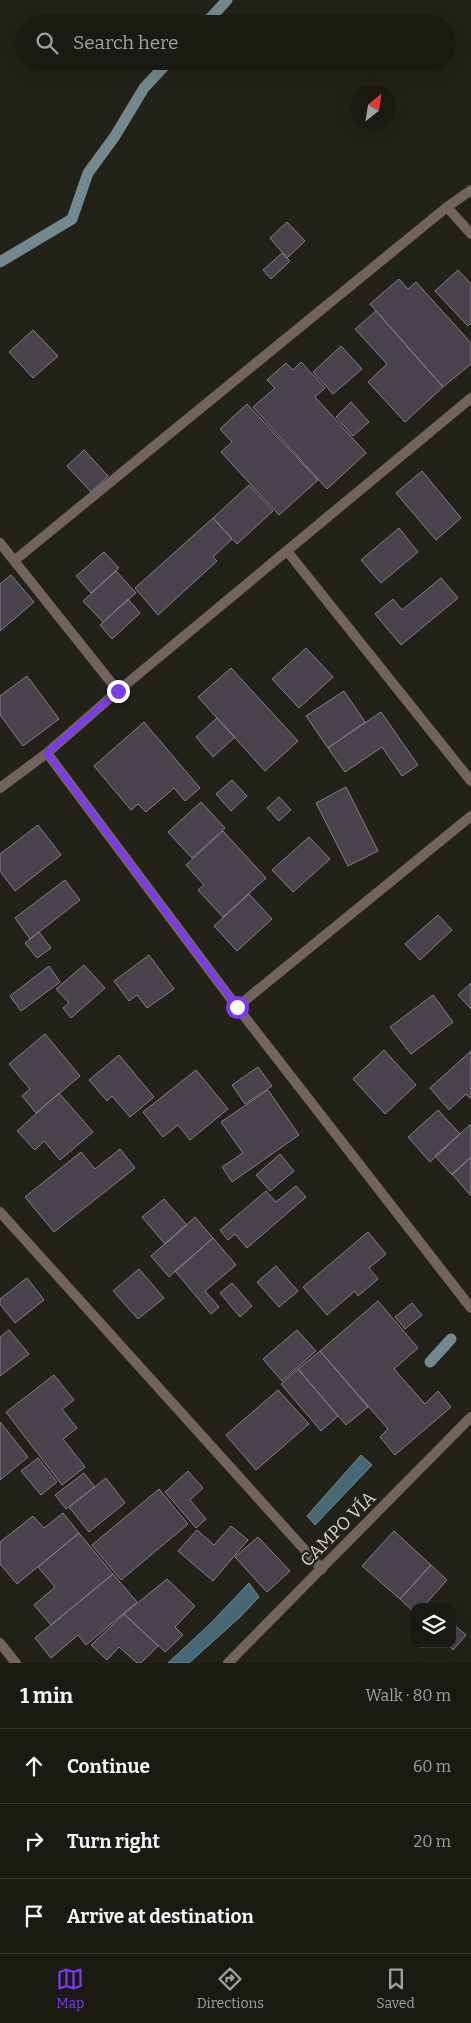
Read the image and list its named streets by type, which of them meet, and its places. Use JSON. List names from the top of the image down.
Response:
{
  "streets": {
    "street": ["CAMPO VÍA"]
  },
  "north": "top right",
  "page": {
    "search": "Search here",
    "heading": ["1 min", "Walk · 80 m"],
    "list": [
      ["Continue", "60 m"],
      ["Turn right", "20 m"],
      "Arrive at destination"
    ],
    "nav": ["Map", "Directions", "Saved"]
  }
}
